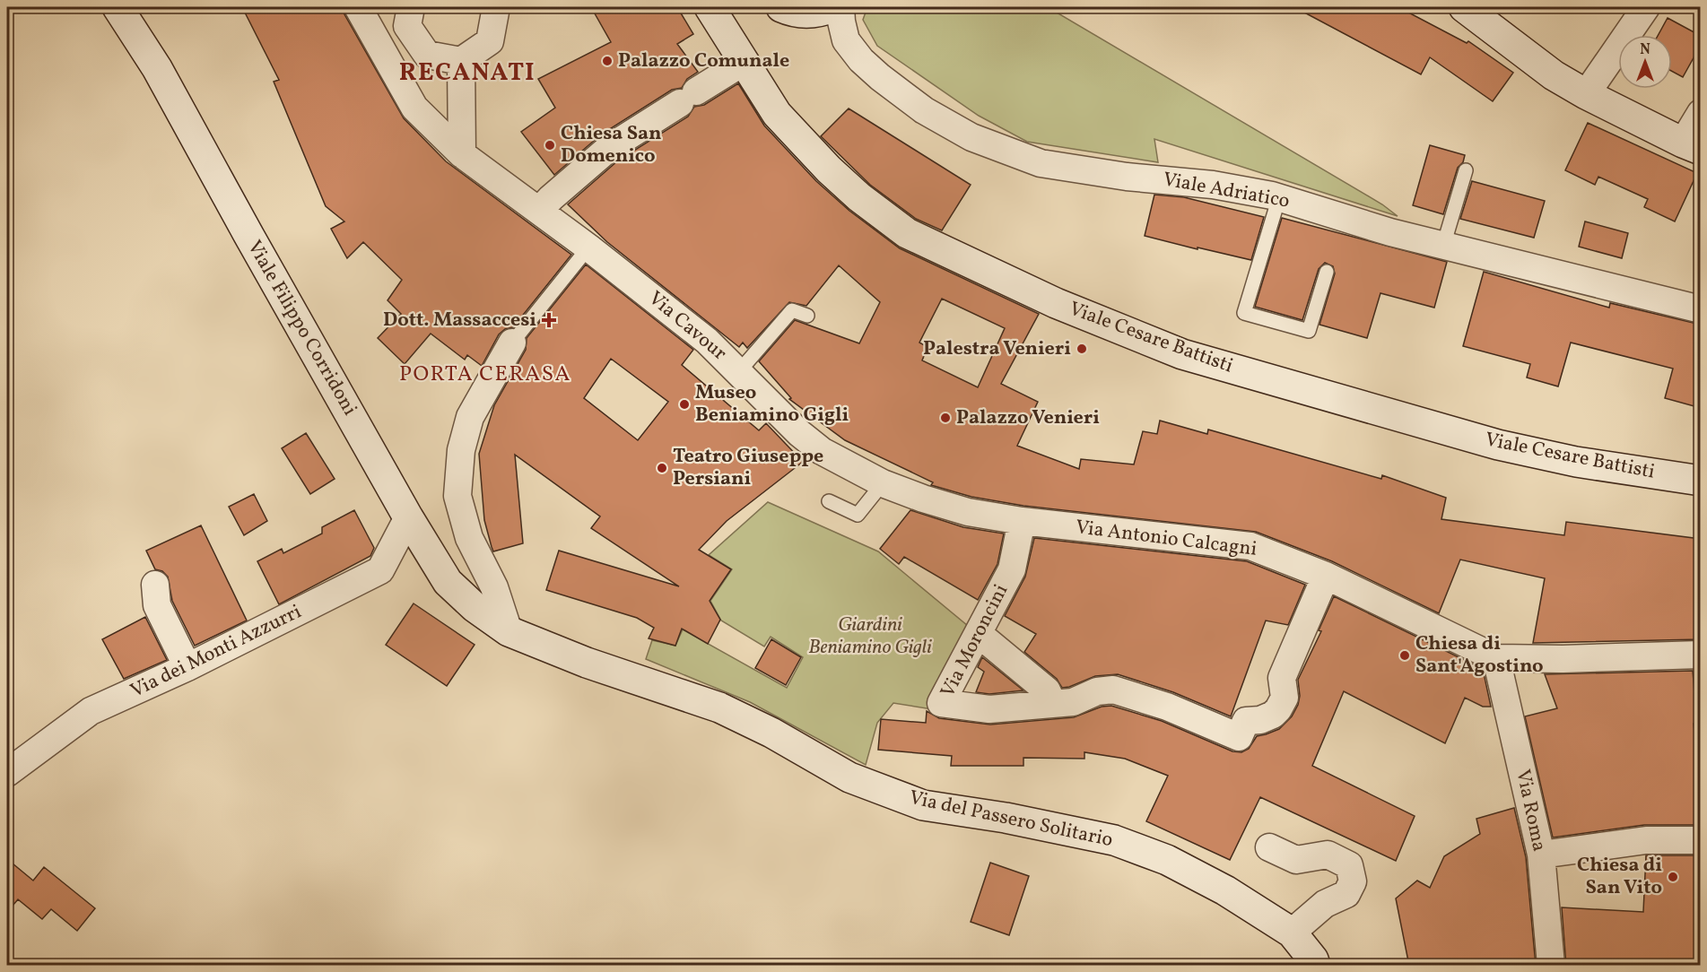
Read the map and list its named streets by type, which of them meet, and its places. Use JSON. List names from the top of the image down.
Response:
{
  "streets": {
    "main road": ["Viale Filippo Corridoni", "Viale Cesare Battisti", "Via del Passero Solitario"],
    "street": [
      "Viale Adriatico",
      "Via Cavour",
      "Via Antonio Calcagni",
      "Via Moroncini",
      "Via dei Monti Azzurri",
      "Via Roma"
    ]
  },
  "crossings": [
    ["Via Cavour", "Via Antonio Calcagni"],
    ["Viale Filippo Corridoni", "Via dei Monti Azzurri"],
    ["Viale Filippo Corridoni", "Via del Passero Solitario"],
    ["Via Antonio Calcagni", "Via Moroncini"],
    ["Via Antonio Calcagni", "Via Roma"]
  ],
  "districts": ["RECANATI", "PORTA CERASA"],
  "parks": ["Giardini Beniamino Gigli"],
  "places": {
    "other": [
      "Palazzo Comunale",
      "Chiesa San Domenico",
      "Palestra Venieri",
      "Museo Beniamino Gigli",
      "Palazzo Venieri",
      "Teatro Giuseppe Persiani",
      "Chiesa di Sant'Agostino",
      "Chiesa di San Vito"
    ],
    "health": ["Dott. Massaccesi"]
  },
  "north": "top"
}
